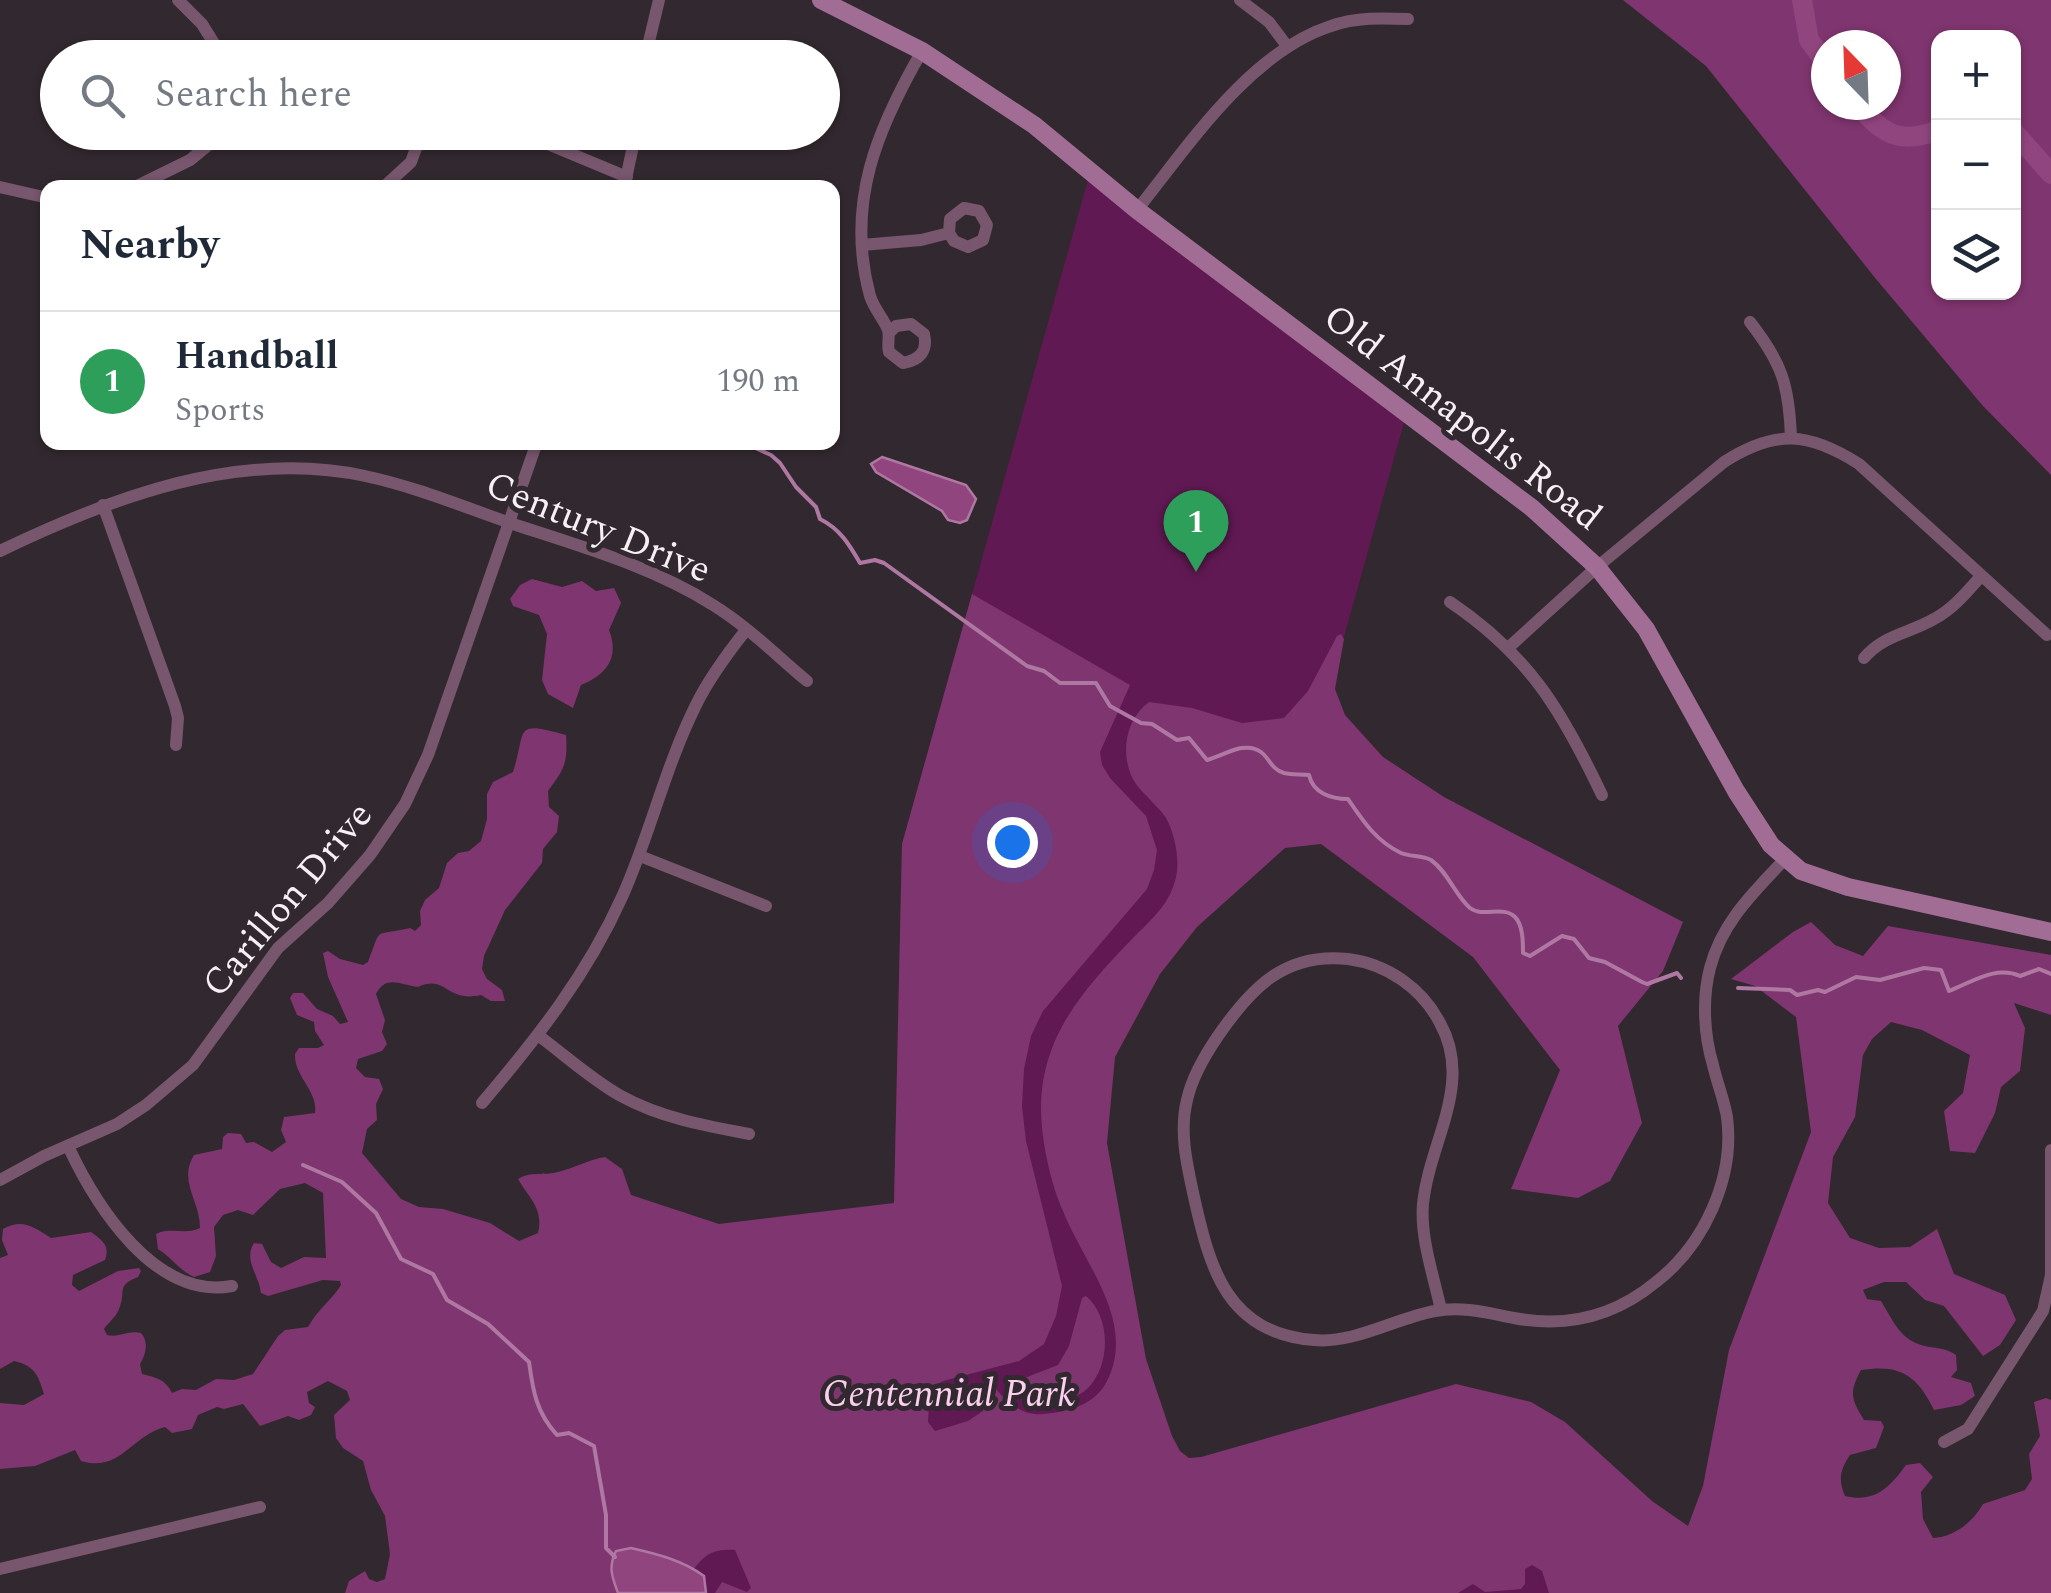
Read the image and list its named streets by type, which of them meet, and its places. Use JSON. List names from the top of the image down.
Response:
{
  "streets": {
    "street": ["Old Annapolis Road", "Century Drive", "Carillon Drive"]
  },
  "crossings": [
    ["Century Drive", "Carillon Drive"]
  ],
  "parks": ["Centennial Park"],
  "north": "top left",
  "page": {
    "map_buttons": ["+", "−"],
    "search": "Search here",
    "heading": "Nearby",
    "list": [
      {
        "mark": "1",
        "name": "Handball",
        "note": "Sports",
        "value": "190 m"
      }
    ],
    "pins": "1"
  }
}
